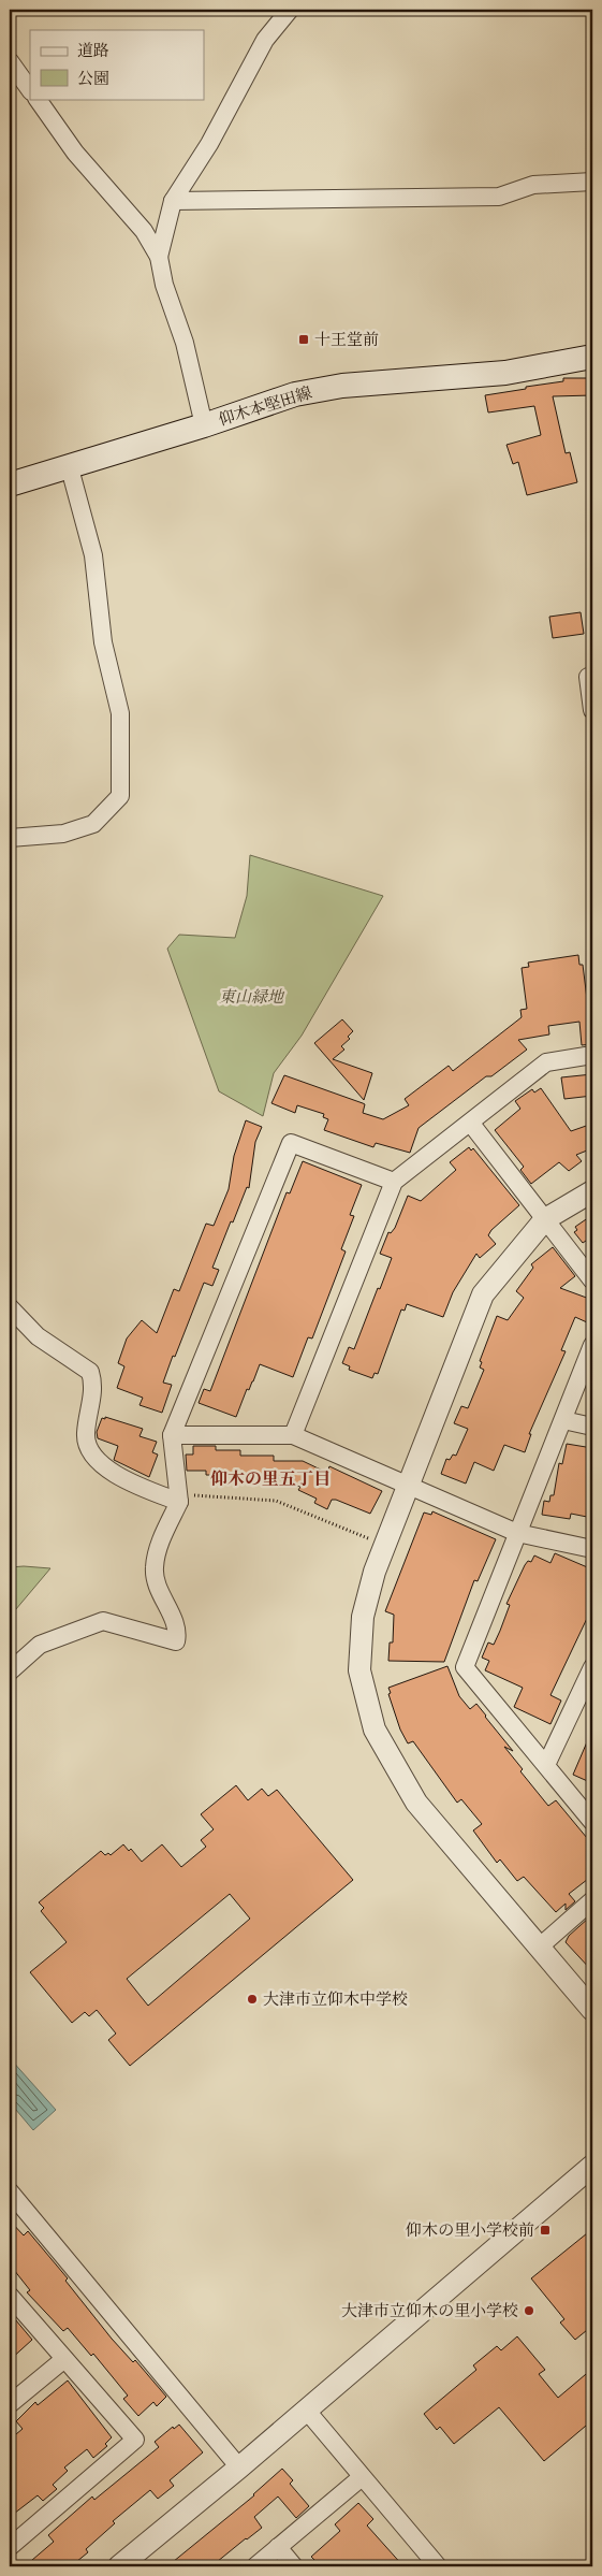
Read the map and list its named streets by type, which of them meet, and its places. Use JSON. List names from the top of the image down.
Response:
{
  "streets": {
    "main road": ["仰木本堅田線"]
  },
  "districts": ["仰木の里五丁目"],
  "parks": ["東山緑地"],
  "places": {
    "transit": ["十王堂前", "仰木の里小学校前"],
    "other": ["大津市立仰木中学校", "大津市立仰木の里小学校"]
  },
  "legend": ["道路", "公園"]
}
